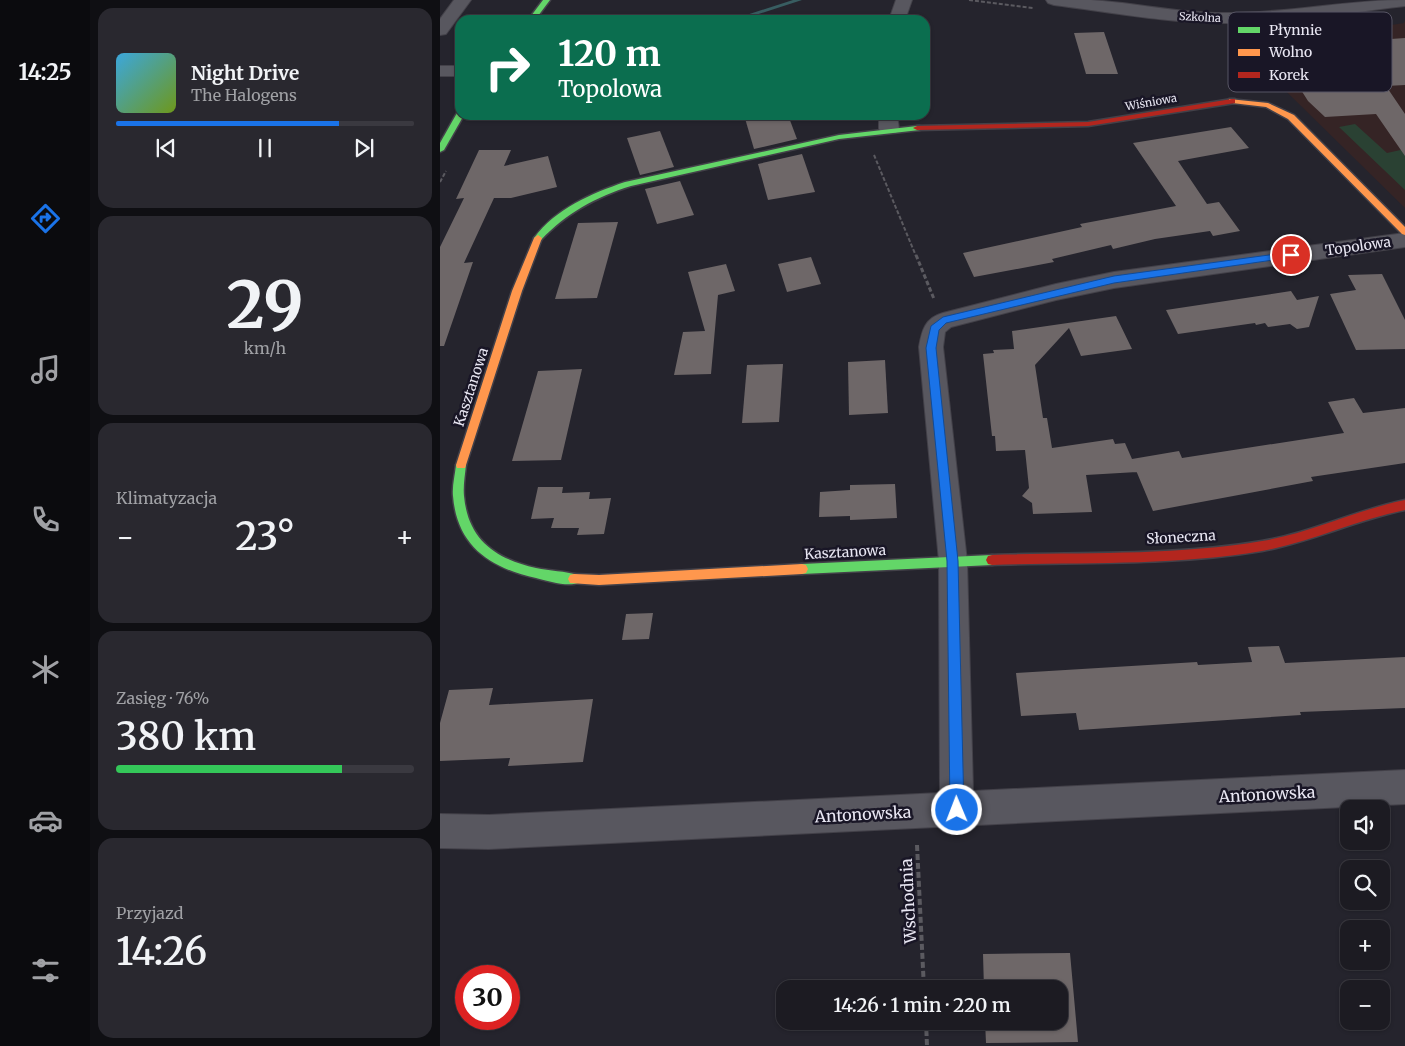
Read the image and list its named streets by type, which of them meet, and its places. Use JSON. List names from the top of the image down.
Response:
{
  "streets": {
    "street": [
      "Szkolna",
      "Wiśniowa",
      "Topolowa",
      "Kasztanowa",
      "Słoneczna",
      "Antonowska"
    ],
    "path": ["Wschodnia"]
  },
  "crossings": [
    ["Wiśniowa", "Kasztanowa"],
    ["Kasztanowa", "Słoneczna"],
    ["Antonowska", "Wschodnia"]
  ],
  "legend": ["Płynnie", "Wolno", "Korek"],
  "page": {
    "tabs": "14:25",
    "turn": ["120 m", "Topolowa"],
    "song": ["Night Drive", "The Halogens"],
    "tile": [
      ["29", "km/h"],
      "Klimatyzacja",
      ["Zasięg · 76%", "380 km"],
      ["Przyjazd", "14:26"]
    ],
    "heat": ["−", "23°", "+"],
    "map_buttons": ["+", "−"],
    "limit": "30",
    "trip": "14:26 · 1 min · 220 m"
  }
}
